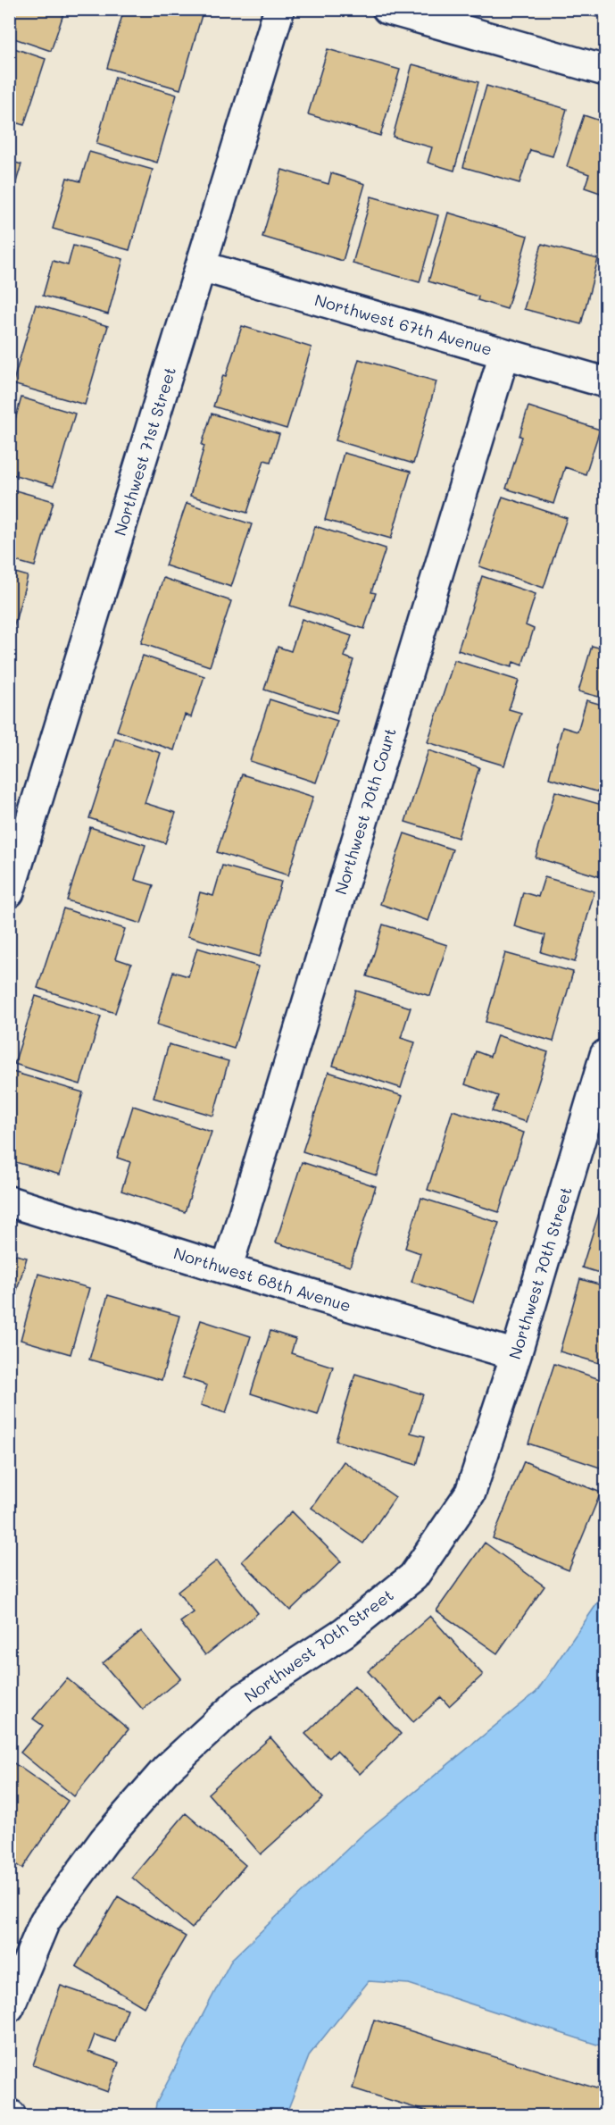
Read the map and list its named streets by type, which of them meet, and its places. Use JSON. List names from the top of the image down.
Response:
{
  "streets": {
    "street": [
      "Northwest 67th Avenue",
      "Northwest 71st Street",
      "Northwest 70th Court",
      "Northwest 70th Street",
      "Northwest 68th Avenue"
    ]
  },
  "crossings": [
    ["Northwest 67th Avenue", "Northwest 71st Street"],
    ["Northwest 67th Avenue", "Northwest 70th Court"],
    ["Northwest 70th Court", "Northwest 68th Avenue"],
    ["Northwest 70th Street", "Northwest 68th Avenue"]
  ]
}
